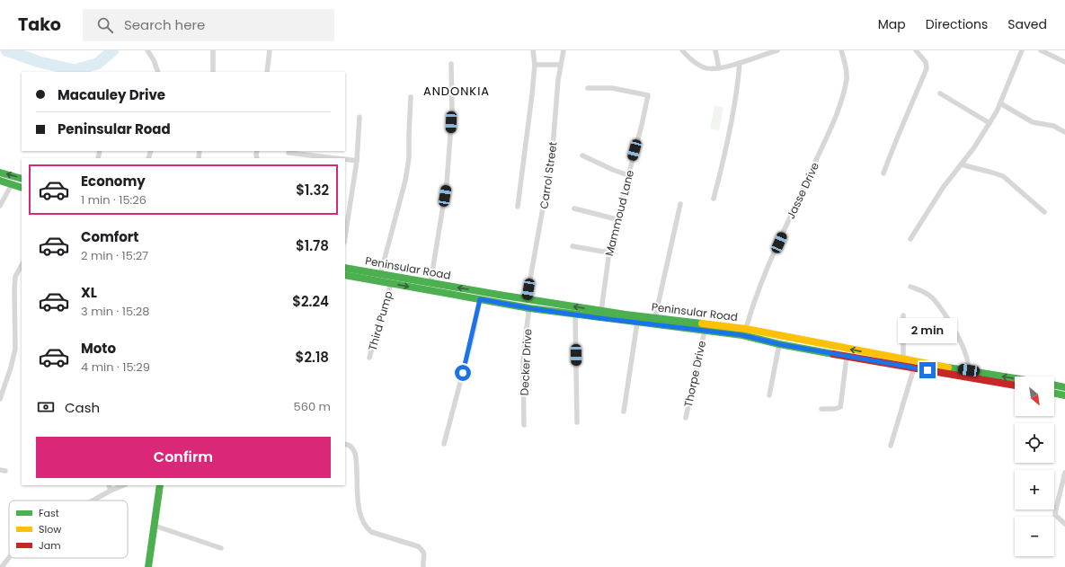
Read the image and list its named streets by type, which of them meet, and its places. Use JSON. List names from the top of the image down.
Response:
{
  "streets": {
    "main road": ["Peninsular Road"],
    "street": [
      "Carrol Street",
      "Jasse Drive",
      "Mammoud Lane",
      "Third Pump",
      "Decker Drive",
      "Thorpe Drive"
    ]
  },
  "crossings": [
    ["Carrol Street", "Peninsular Road"],
    ["Carrol Street", "Decker Drive"],
    ["Jasse Drive", "Peninsular Road"],
    ["Mammoud Lane", "Peninsular Road"],
    ["Peninsular Road", "Third Pump"],
    ["Peninsular Road", "Decker Drive"],
    ["Peninsular Road", "Thorpe Drive"]
  ],
  "districts": ["ANDONKIA"],
  "legend": ["Fast", "Slow", "Jam"],
  "north": "bottom right",
  "page": {
    "header": "Tako",
    "search": "Search here",
    "nav": ["Map", "Directions", "Saved"],
    "banner": ["Macauley Drive", "Peninsular Road"],
    "list": [
      {
        "name": "Economy",
        "note": "1 min · 15:26",
        "value": "$1.32"
      },
      {
        "name": "Comfort",
        "note": "2 min · 15:27",
        "value": "$1.78"
      },
      {
        "name": "XL",
        "note": "3 min · 15:28",
        "value": "$2.24"
      },
      {
        "name": "Moto",
        "note": "4 min · 15:29",
        "value": "$2.18"
      }
    ],
    "bubble": "2 min",
    "map_buttons": ["+", "−"],
    "pay": ["Cash", "560 m"],
    "buttons": "Confirm"
  }
}
